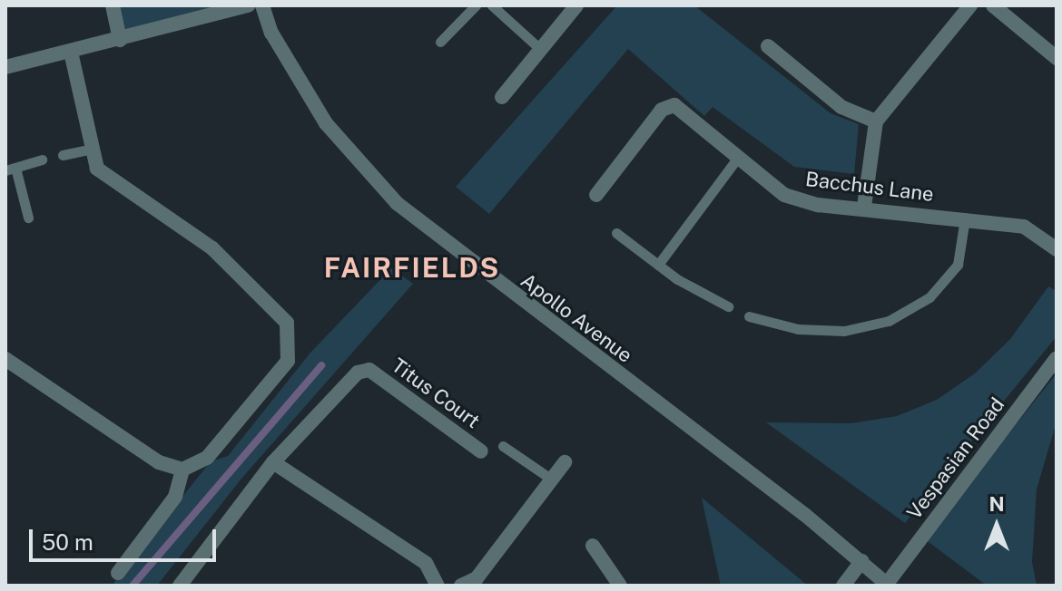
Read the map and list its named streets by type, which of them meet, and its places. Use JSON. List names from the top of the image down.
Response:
{
  "streets": {
    "street": [
      "Bacchus Lane",
      "Apollo Avenue",
      "Titus Court",
      "Vespasian Road"
    ]
  },
  "crossings": [
    ["Apollo Avenue", "Vespasian Road"]
  ],
  "districts": ["FAIRFIELDS"],
  "scale_bar": "50 m",
  "north": "top"
}
